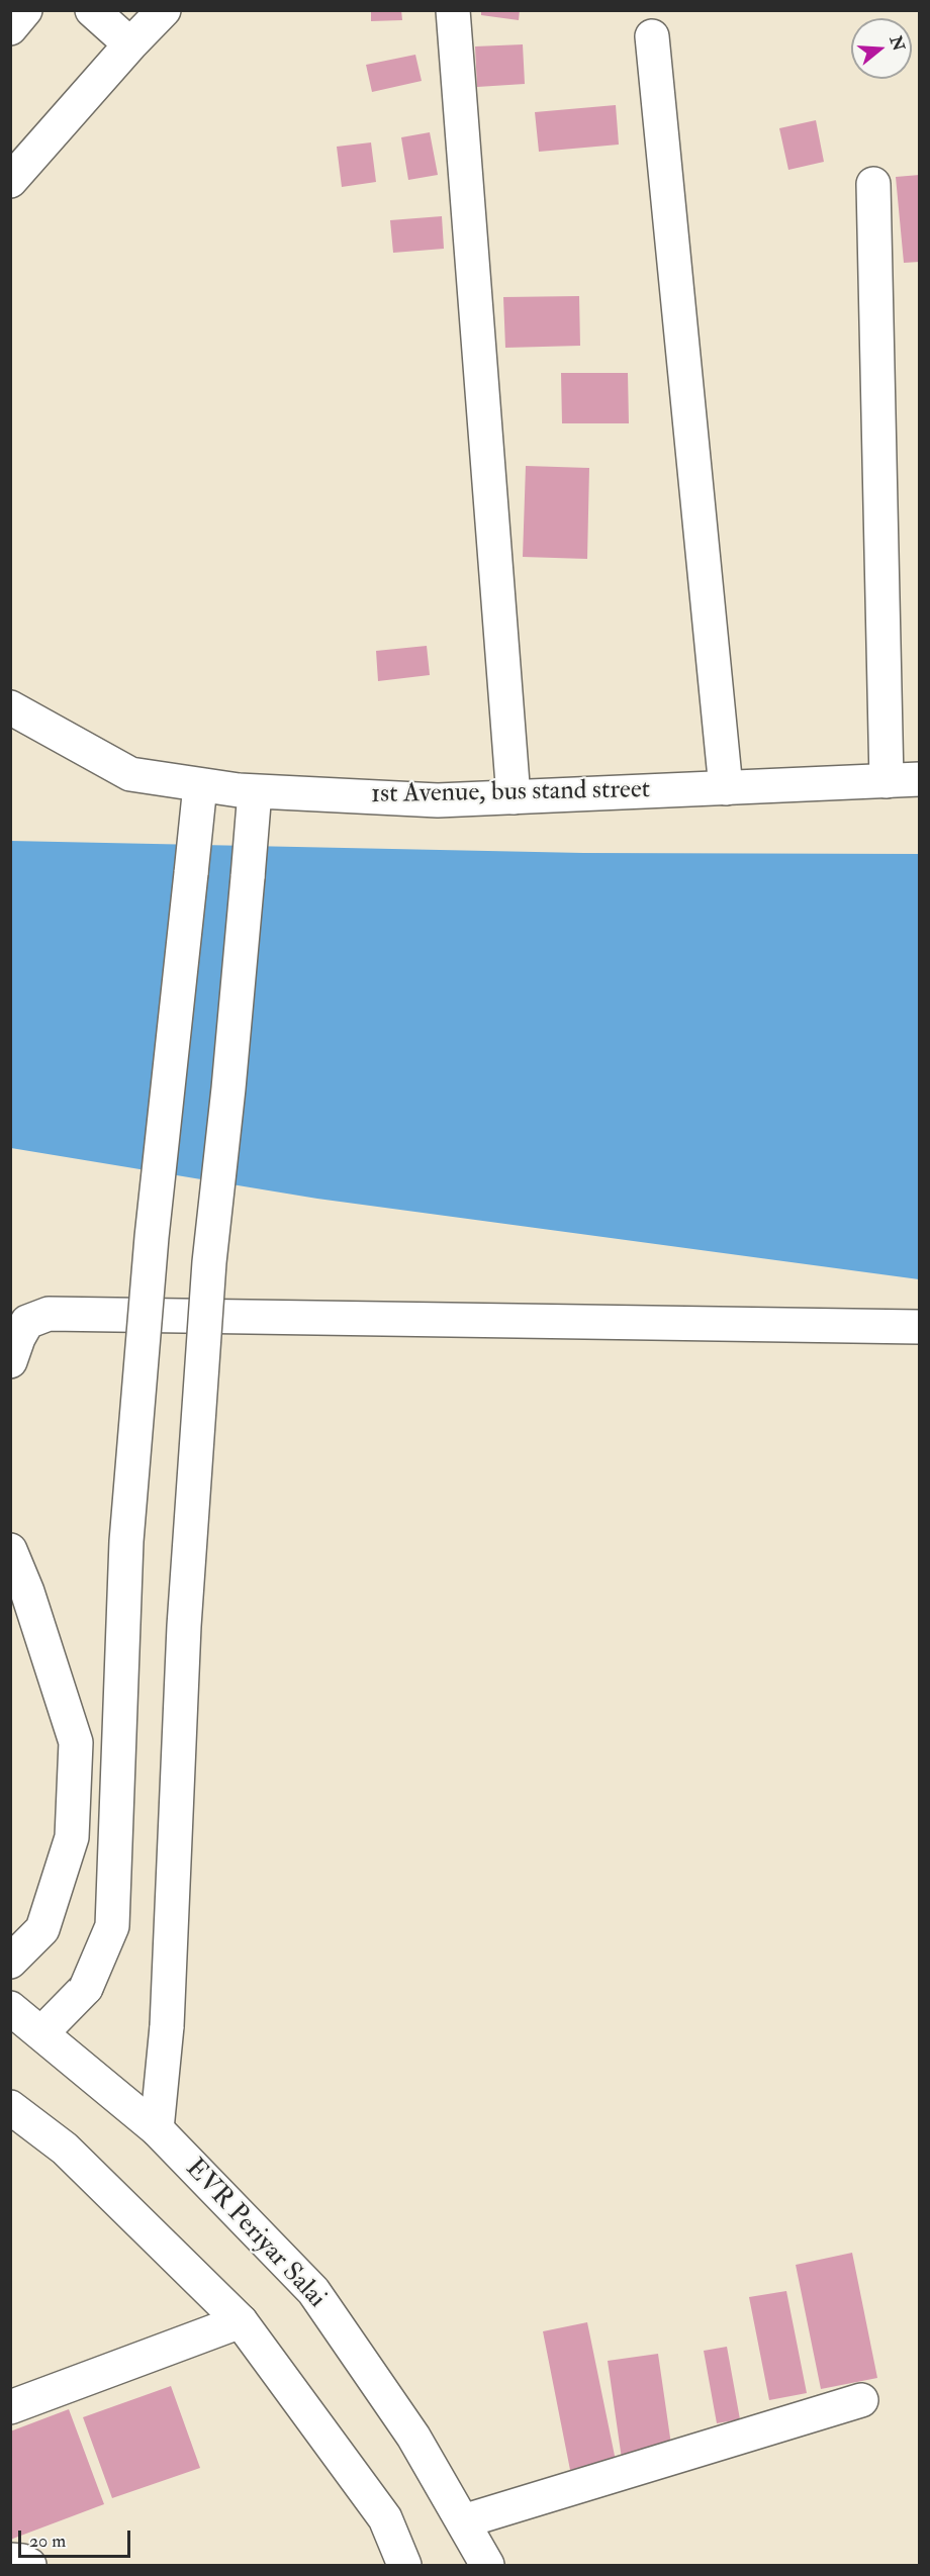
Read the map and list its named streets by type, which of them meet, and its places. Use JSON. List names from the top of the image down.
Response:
{
  "streets": {
    "street": ["1st Avenue, bus stand street", "EVR Periyar Salai"]
  },
  "scale_bar": "20 m",
  "north": "right"
}
